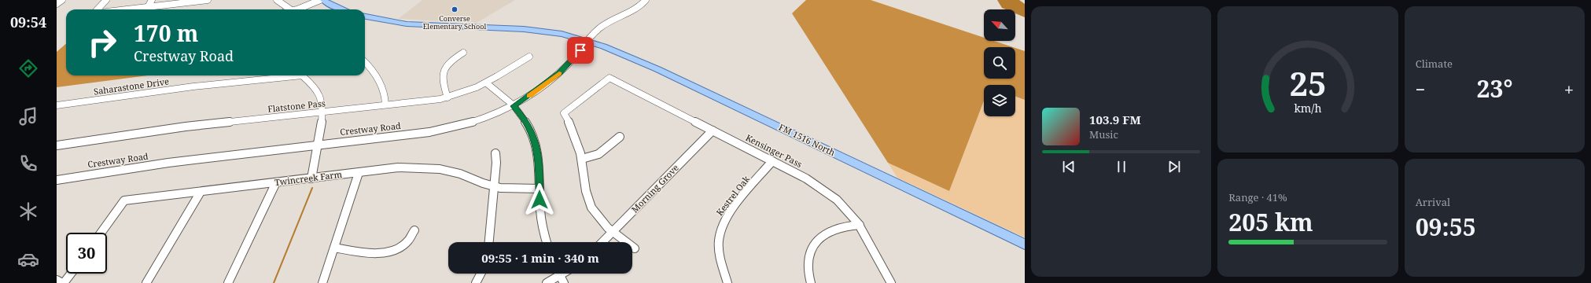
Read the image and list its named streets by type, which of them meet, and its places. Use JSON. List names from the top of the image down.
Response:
{
  "streets": {
    "main road": ["FM 1516 North"],
    "street": [
      "Saharastone Drive",
      "Flatstone Pass",
      "Crestway Road",
      "Kensinger Pass",
      "Twincreek Farm",
      "Morning Grove",
      "Kestrel Oak"
    ]
  },
  "crossings": [
    ["Saharastone Drive", "Flatstone Pass"],
    ["Crestway Road", "FM 1516 North"],
    ["Kensinger Pass", "Morning Grove"],
    ["Kensinger Pass", "Kestrel Oak"]
  ],
  "places": ["Converse Elementary School"],
  "north": "top left",
  "page": {
    "tabs": "09:54",
    "tile": [
      "Climate",
      ["Range · 41%", "205 km"],
      ["Arrival", "09:55"]
    ],
    "turn": ["170 m", "Crestway Road"],
    "heat": ["−", "23°", "+"],
    "song": ["103.9 FM", "Music"],
    "limit": "30",
    "trip": "09:55 · 1 min · 340 m",
    "gauge": ["25", "km/h"]
  }
}
